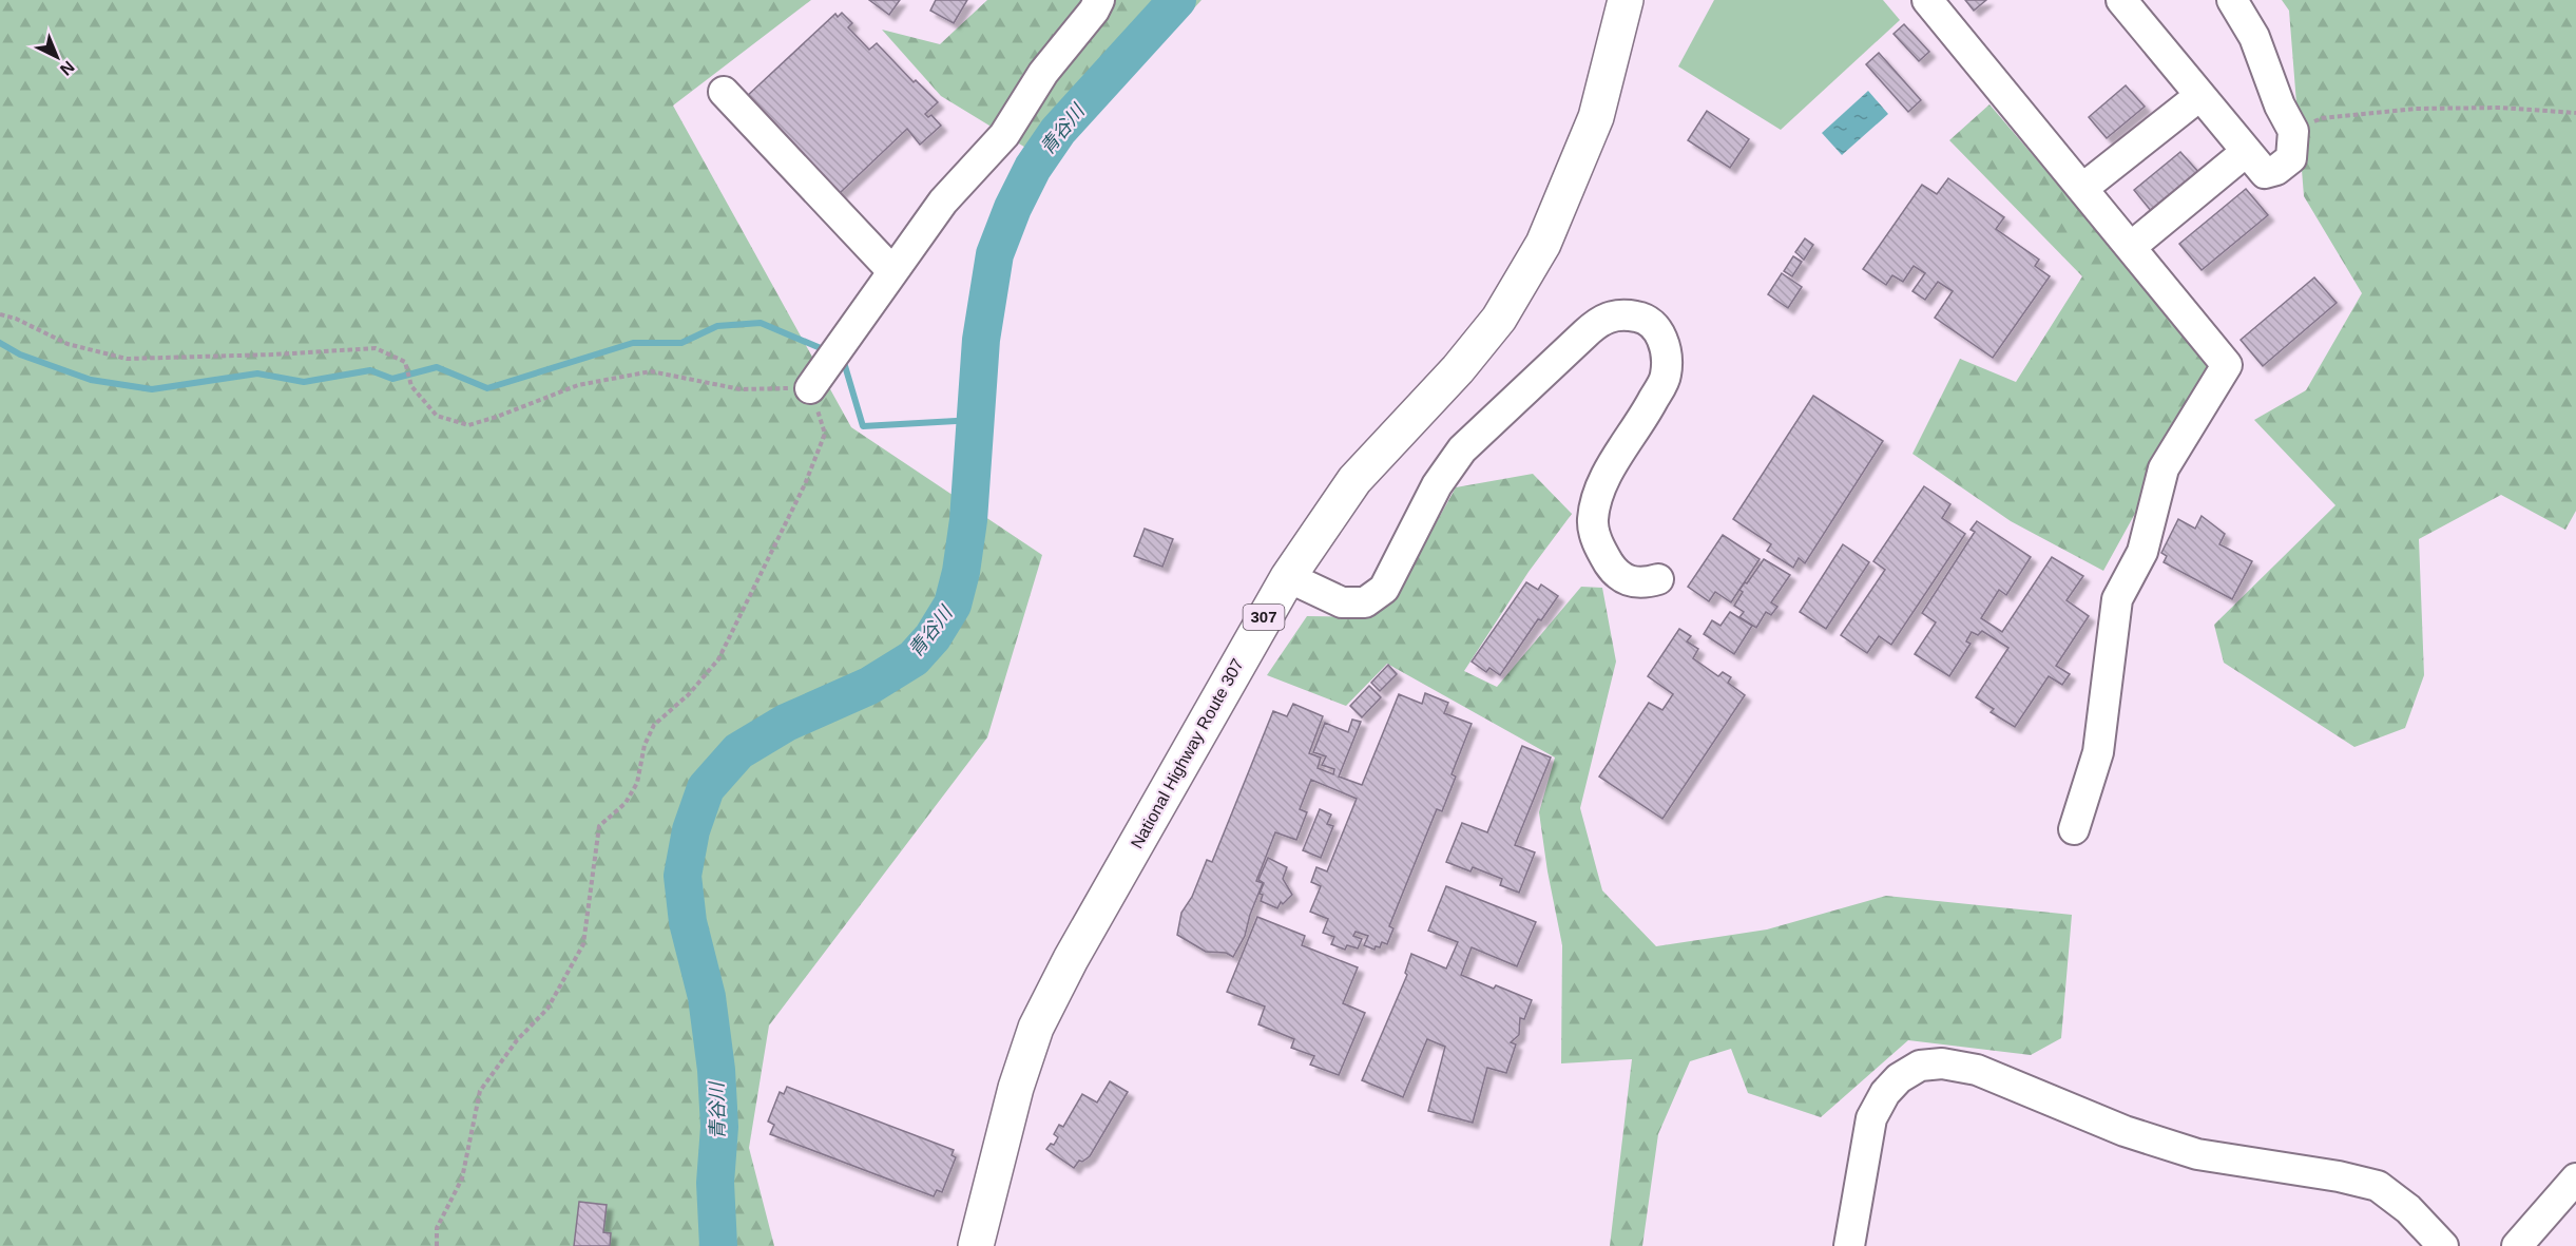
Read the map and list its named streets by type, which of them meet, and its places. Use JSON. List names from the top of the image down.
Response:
{
  "streets": {
    "highway": ["307", "National Highway Route 307"]
  },
  "water": ["青谷川"],
  "north": "bottom right"
}
